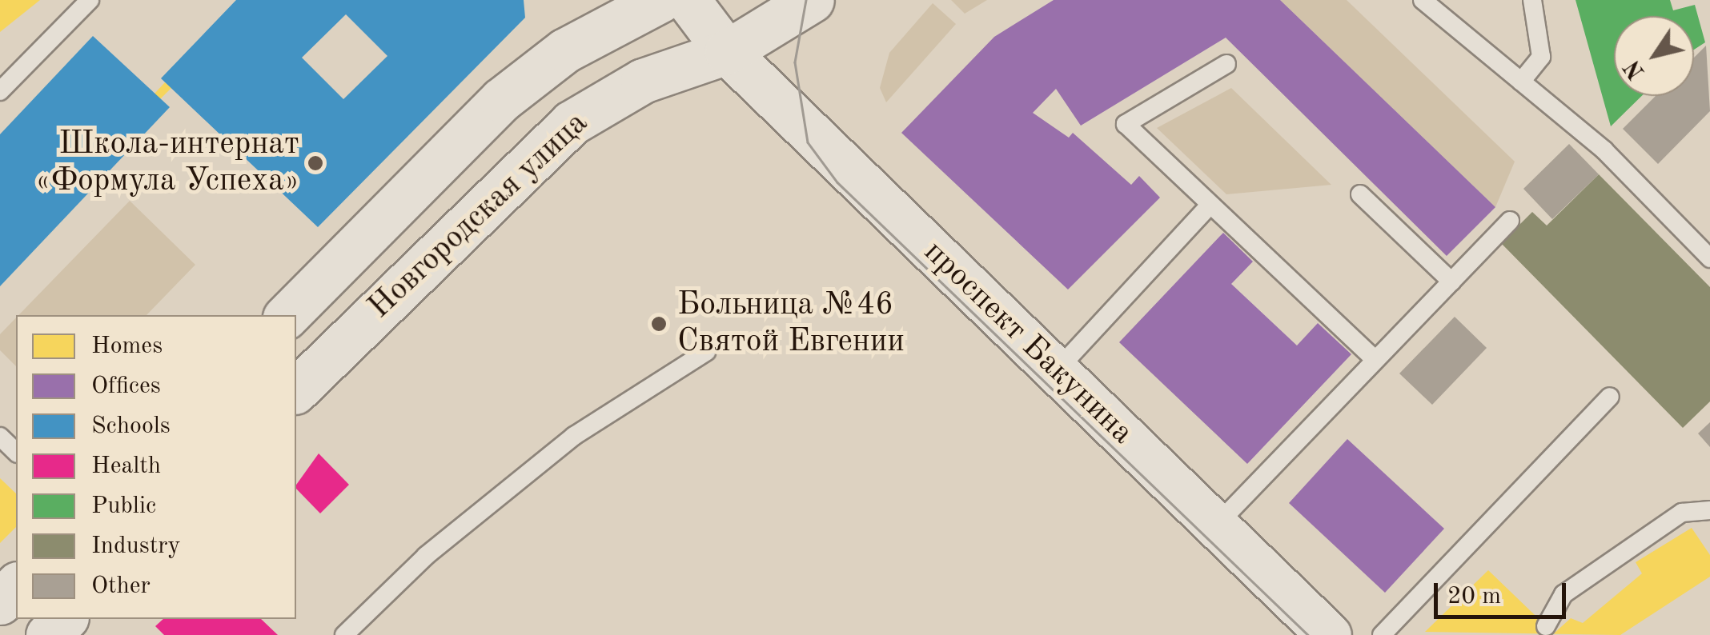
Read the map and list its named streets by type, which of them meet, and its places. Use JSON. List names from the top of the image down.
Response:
{
  "streets": {
    "street": ["Новгородская улица", "проспект Бакунина"]
  },
  "crossings": [
    ["Новгородская улица", "проспект Бакунина"]
  ],
  "places": ["Школа-интернат «Формула Успеха»", "Больница №46 Святой Евгении"],
  "legend": [
    "Homes",
    "Offices",
    "Schools",
    "Health",
    "Public",
    "Industry",
    "Other"
  ],
  "scale_bar": "20 m",
  "north": "bottom left"
}
